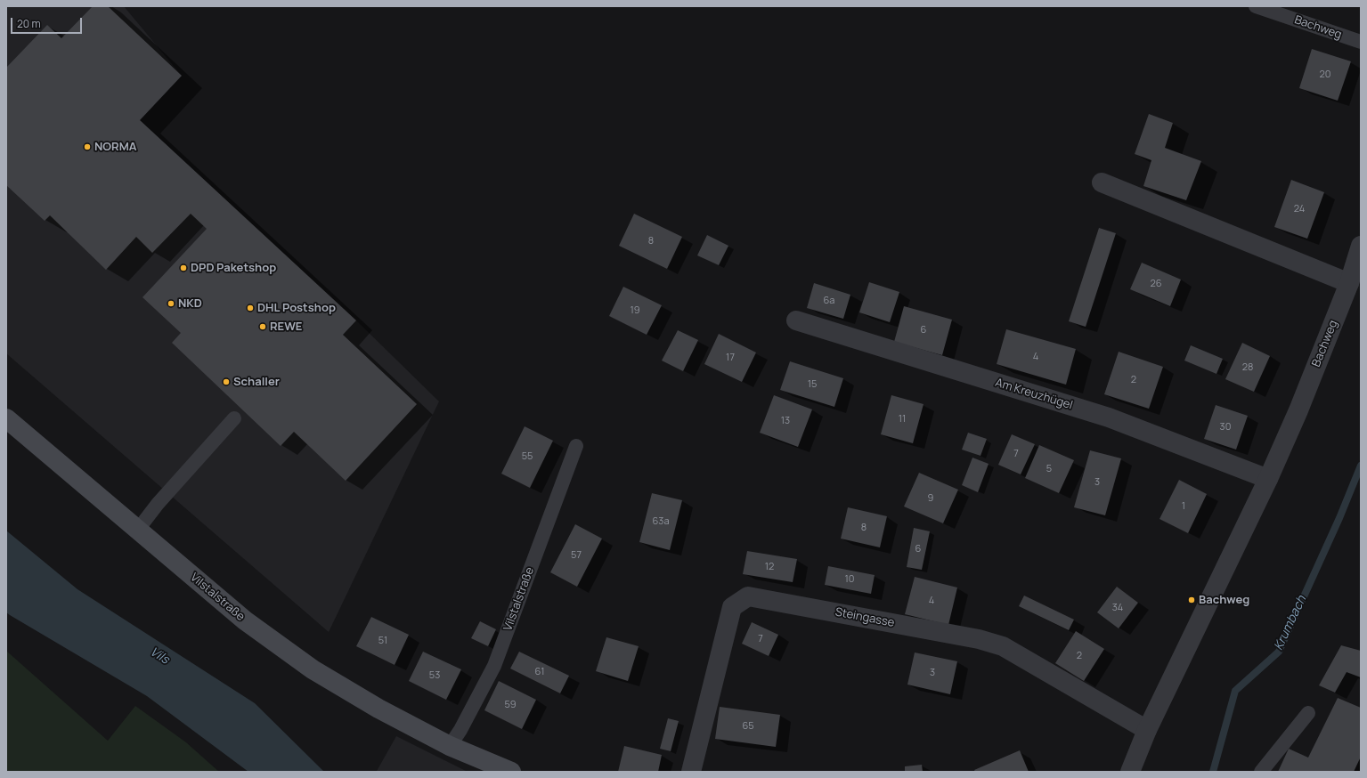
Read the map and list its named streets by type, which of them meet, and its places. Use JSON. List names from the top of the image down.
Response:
{
  "streets": {
    "main road": ["Vilstalstraße"],
    "street": ["Bachweg", "Am Kreuzhügel", "Steingasse"]
  },
  "crossings": [
    ["Bachweg", "Am Kreuzhügel"],
    ["Bachweg", "Steingasse"]
  ],
  "water": ["Krumbach", "Vils"],
  "places": [
    "NORMA",
    "DPD Paketshop",
    "NKD",
    "DHL Postshop",
    "REWE",
    "Schaller",
    "Bachweg"
  ],
  "house_numbers": [
    "20",
    "24",
    "8",
    "26",
    "6a",
    "19",
    "6",
    "4",
    "17",
    "28",
    "2",
    "15",
    "11",
    "13",
    "30",
    "7",
    "55",
    "5",
    "3",
    "9",
    "1",
    "63a",
    "8",
    "6",
    "57",
    "12",
    "10",
    "4",
    "34",
    "7",
    "51",
    "2",
    "61",
    "3",
    "53",
    "59",
    "65"
  ],
  "scale_bar": "20 m"
}
